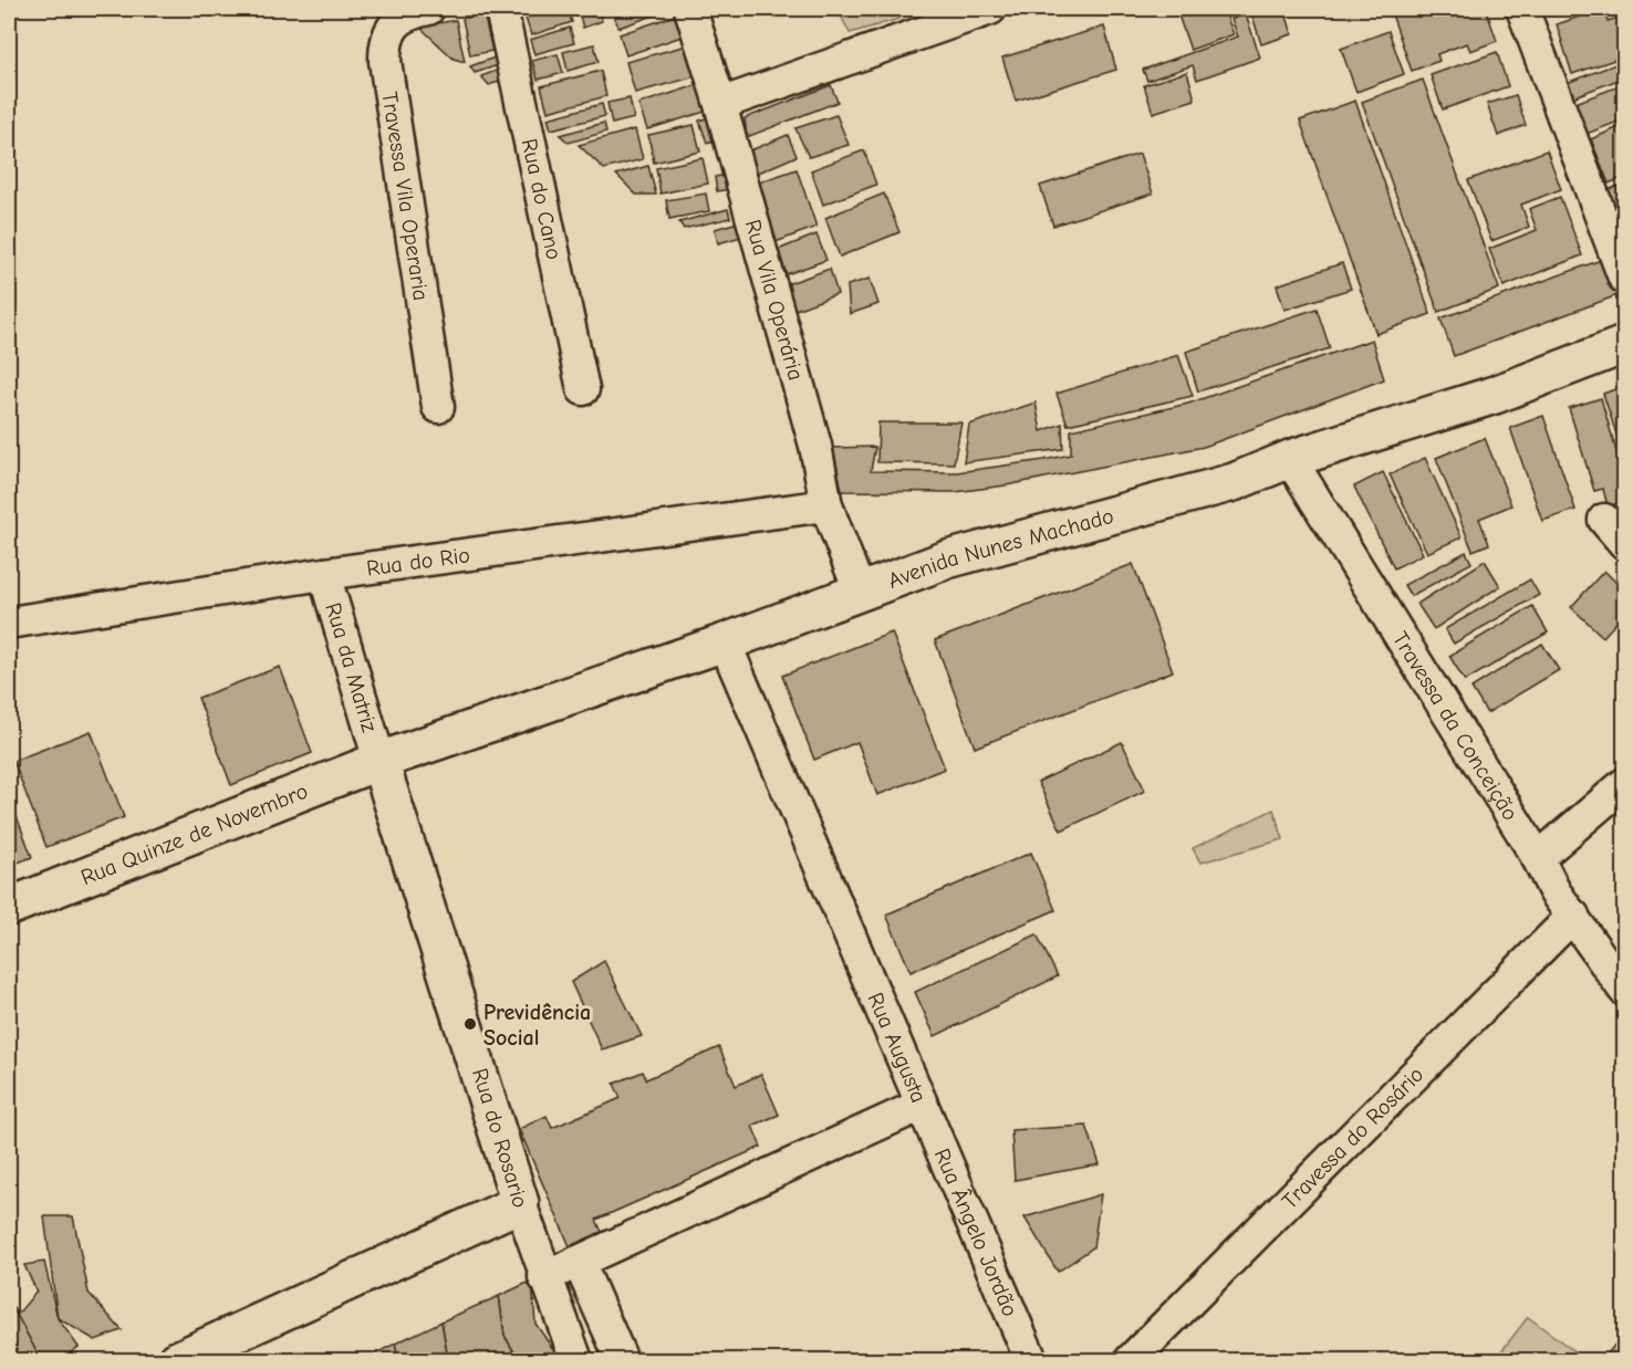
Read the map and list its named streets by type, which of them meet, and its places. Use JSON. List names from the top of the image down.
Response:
{
  "streets": {
    "street": [
      "Travessa Vila Operaria",
      "Rua do Cano",
      "Rua Vila Operária",
      "Avenida Nunes Machado",
      "Rua do Rio",
      "Rua da Matriz",
      "Travessa da Conceição",
      "Rua Quinze de Novembro",
      "Rua Augusta",
      "Rua do Rosario",
      "Travessa do Rosário",
      "Rua Ângelo Jordão"
    ]
  },
  "crossings": [
    ["Rua Vila Operária", "Avenida Nunes Machado"],
    ["Rua Vila Operária", "Rua do Rio"],
    ["Avenida Nunes Machado", "Rua da Matriz"],
    ["Avenida Nunes Machado", "Travessa da Conceição"],
    ["Avenida Nunes Machado", "Rua Quinze de Novembro"],
    ["Avenida Nunes Machado", "Rua Augusta"],
    ["Avenida Nunes Machado", "Rua do Rosario"],
    ["Rua do Rio", "Rua da Matriz"],
    ["Rua da Matriz", "Rua Quinze de Novembro"],
    ["Rua da Matriz", "Rua do Rosario"],
    ["Travessa da Conceição", "Travessa do Rosário"],
    ["Rua Quinze de Novembro", "Rua do Rosario"],
    ["Rua Augusta", "Rua do Rosario"],
    ["Rua Augusta", "Rua Ângelo Jordão"]
  ],
  "places": ["Previdência Social"]
}
